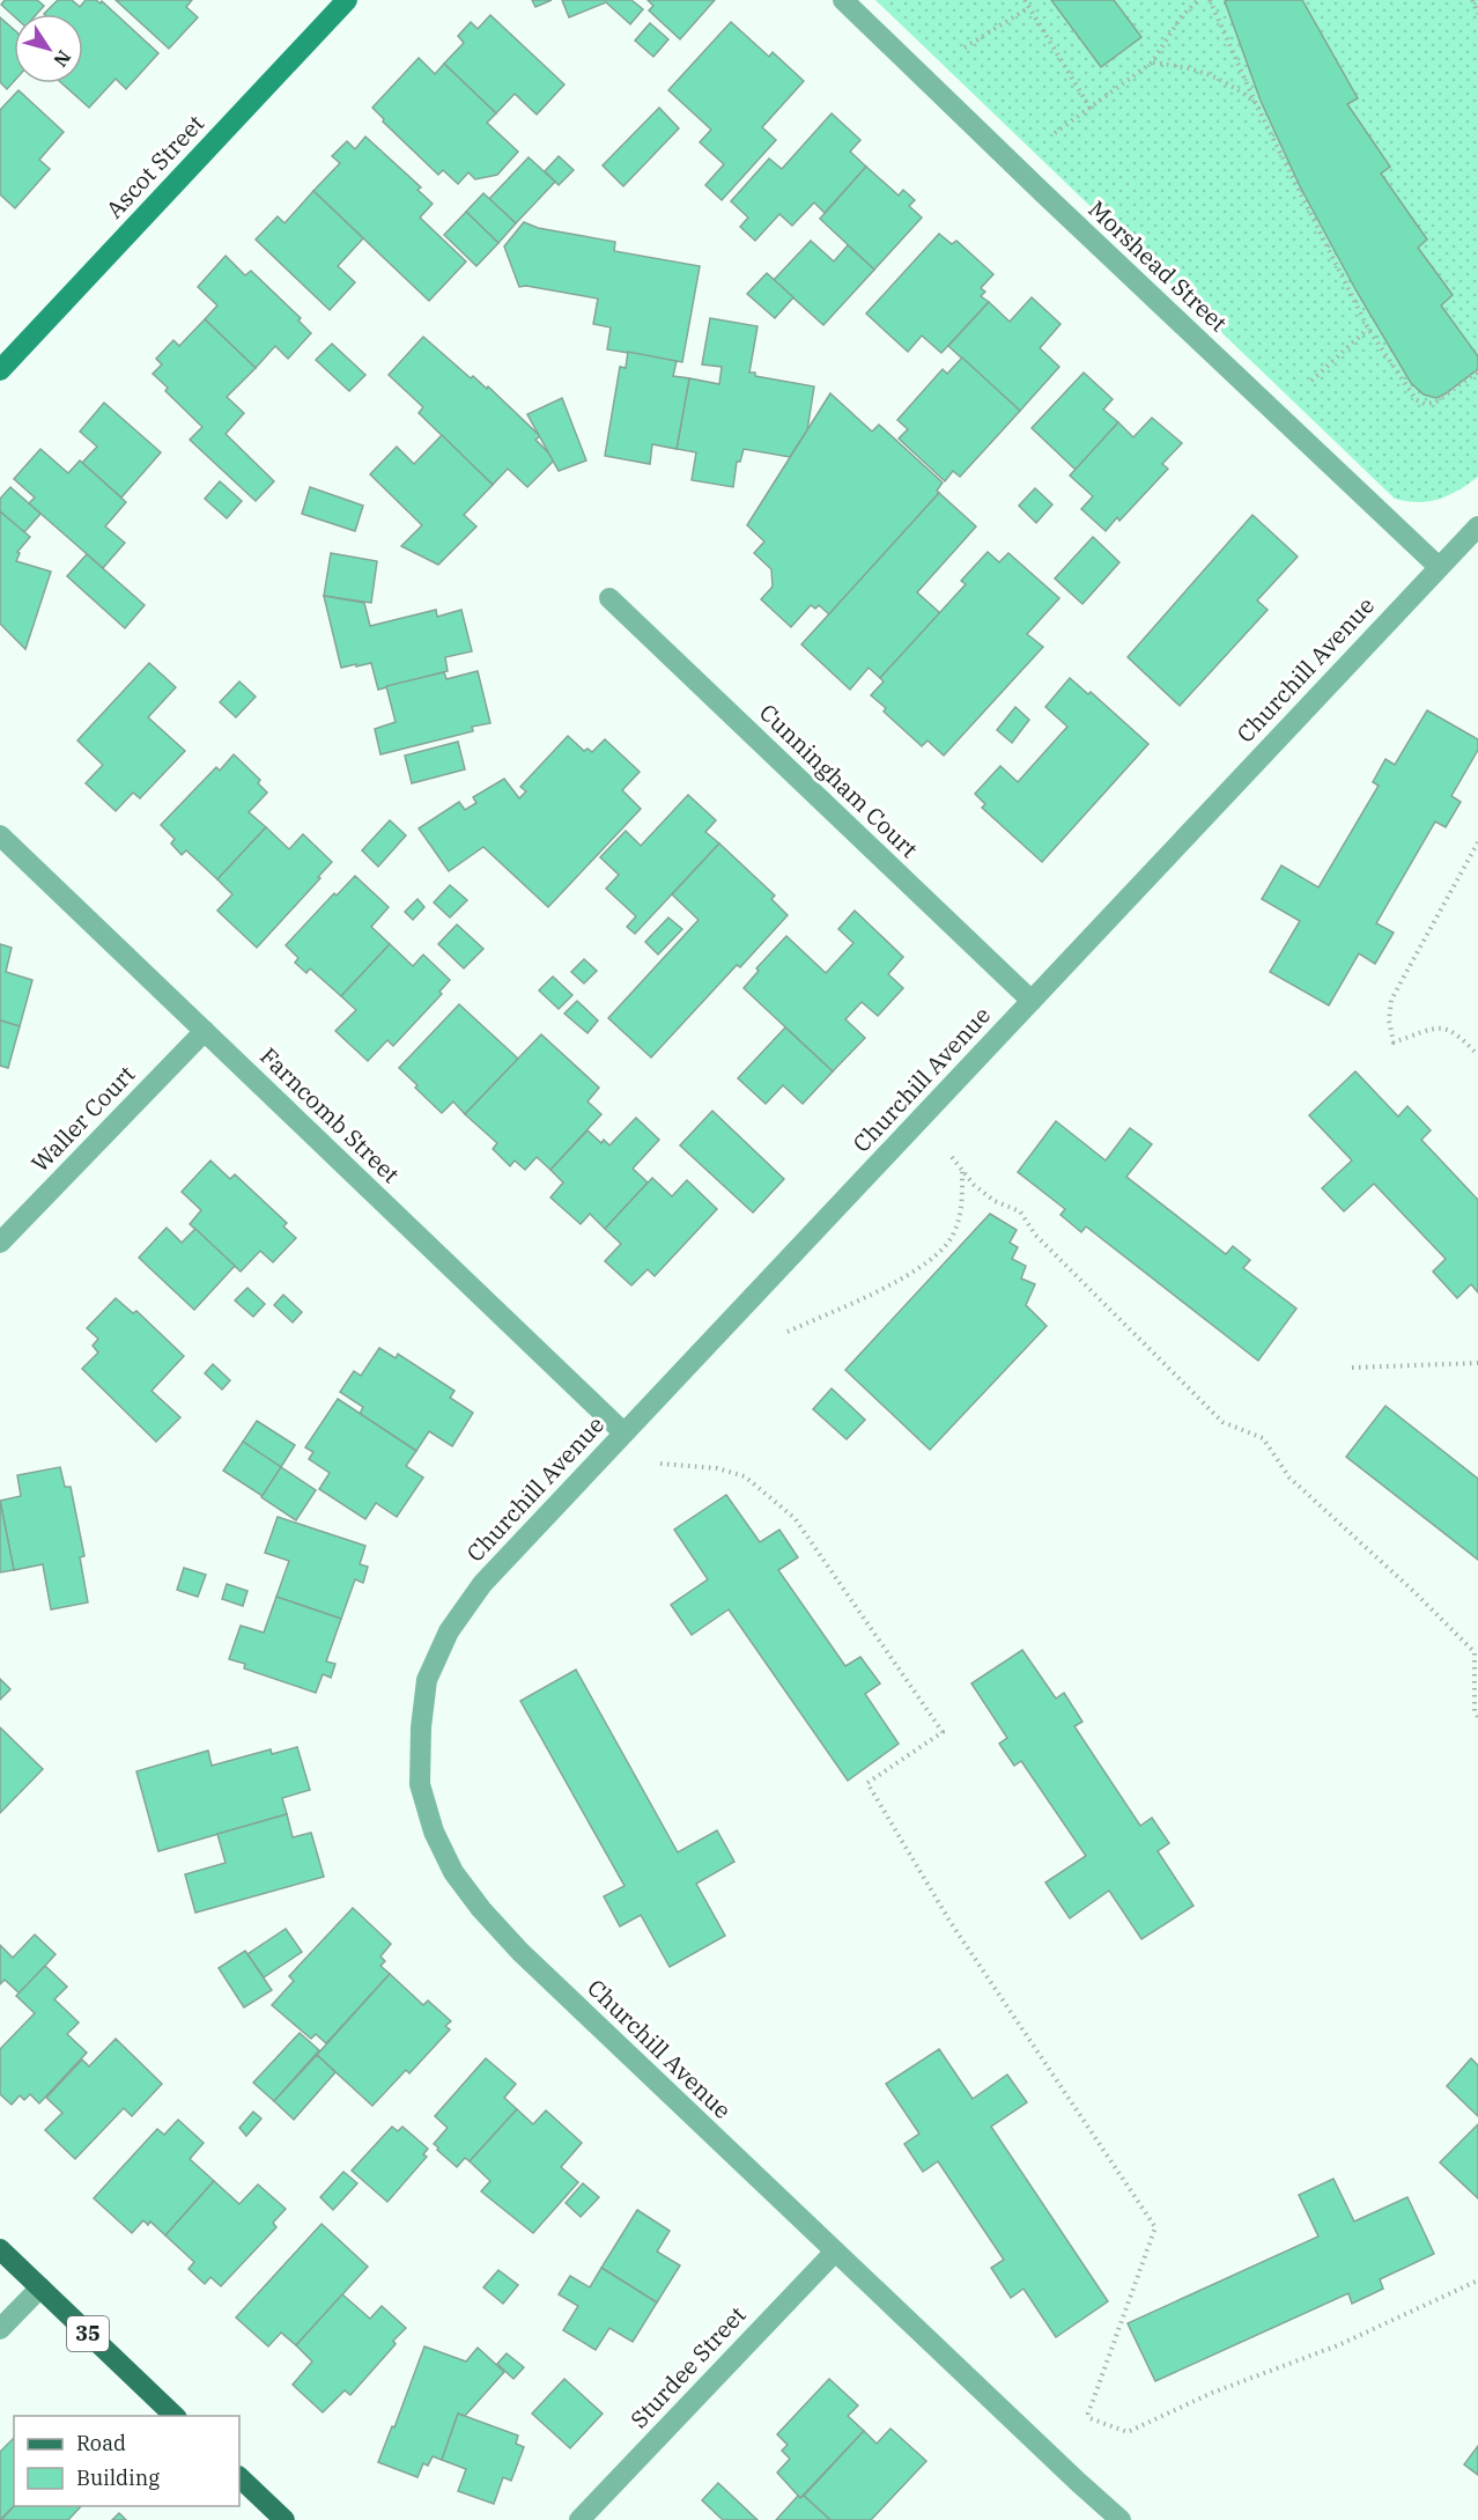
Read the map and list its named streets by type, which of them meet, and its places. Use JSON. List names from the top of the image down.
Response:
{
  "streets": {
    "main road": ["35"],
    "street": [
      "Ascot Street",
      "Morshead Street",
      "Churchill Avenue",
      "Cunningham Court",
      "Farncomb Street",
      "Waller Court",
      "Sturdee Street"
    ]
  },
  "crossings": [
    ["Morshead Street", "Churchill Avenue"],
    ["Churchill Avenue", "Cunningham Court"],
    ["Churchill Avenue", "Farncomb Street"],
    ["Churchill Avenue", "Sturdee Street"],
    ["Farncomb Street", "Waller Court"]
  ],
  "legend": ["Road", "Building"],
  "north": "bottom right"
}
